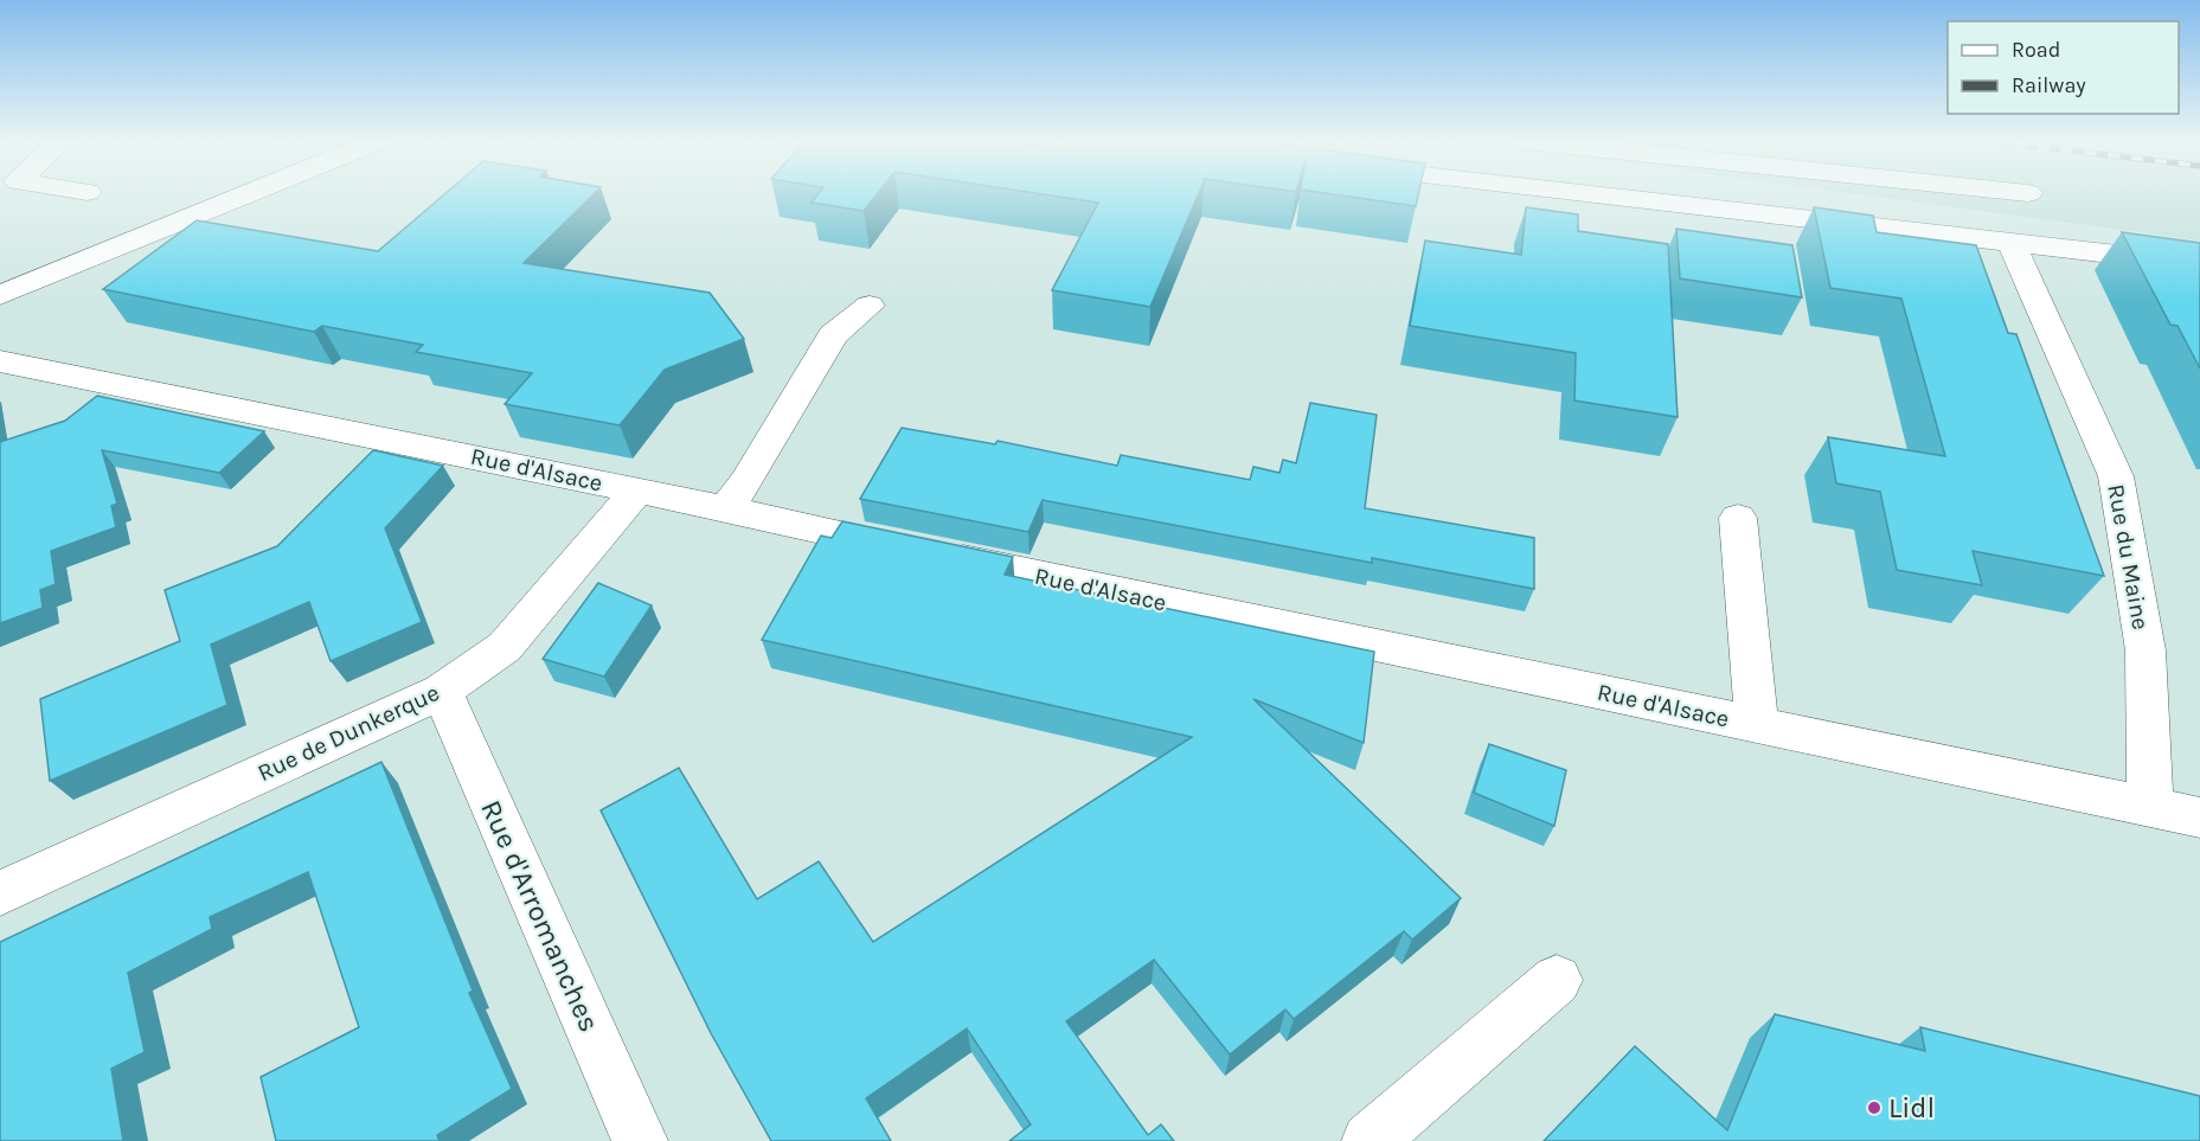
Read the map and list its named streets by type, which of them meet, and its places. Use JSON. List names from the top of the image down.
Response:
{
  "streets": {
    "street": [
      "Rue d'Alsace",
      "Rue du Maine",
      "Rue de Dunkerque",
      "Rue d'Arromanches"
    ]
  },
  "crossings": [
    ["Rue d'Alsace", "Rue du Maine"],
    ["Rue d'Alsace", "Rue de Dunkerque"],
    ["Rue de Dunkerque", "Rue d'Arromanches"]
  ],
  "places": ["Lidl"],
  "legend": ["Road", "Railway"]
}
